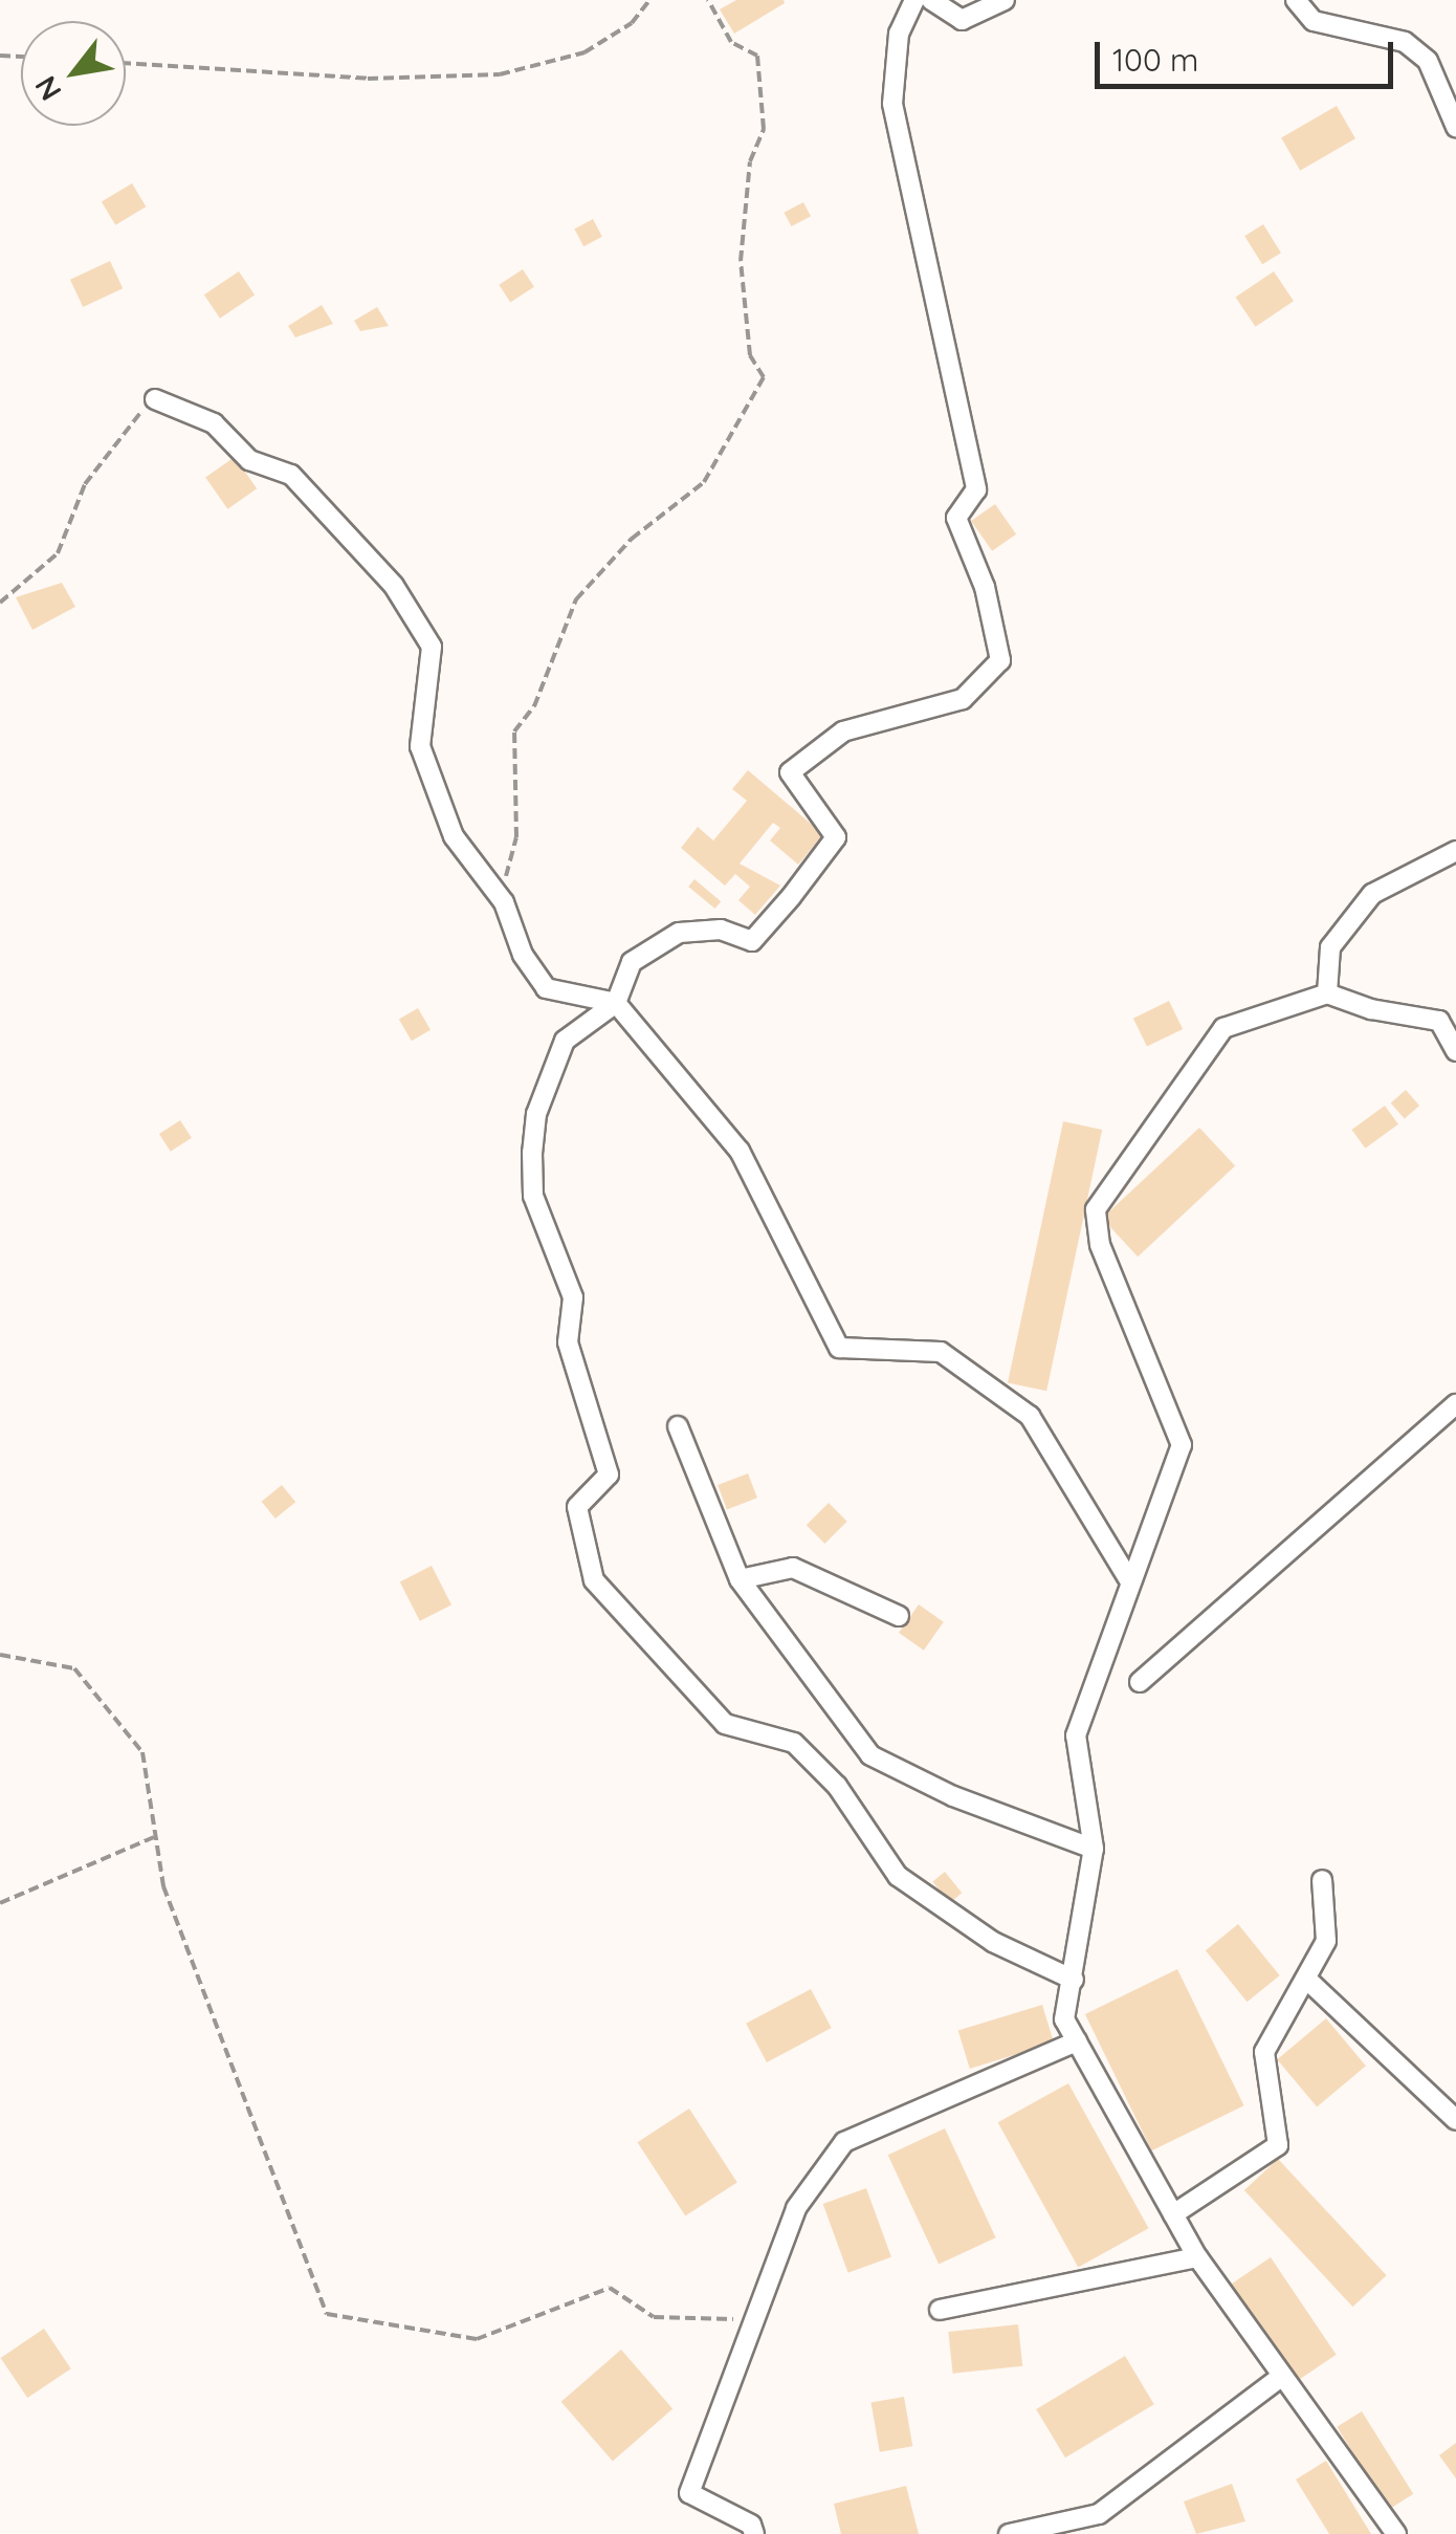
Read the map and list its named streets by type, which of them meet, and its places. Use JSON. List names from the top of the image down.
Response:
{
  "scale_bar": "100 m",
  "north": "bottom left"
}
